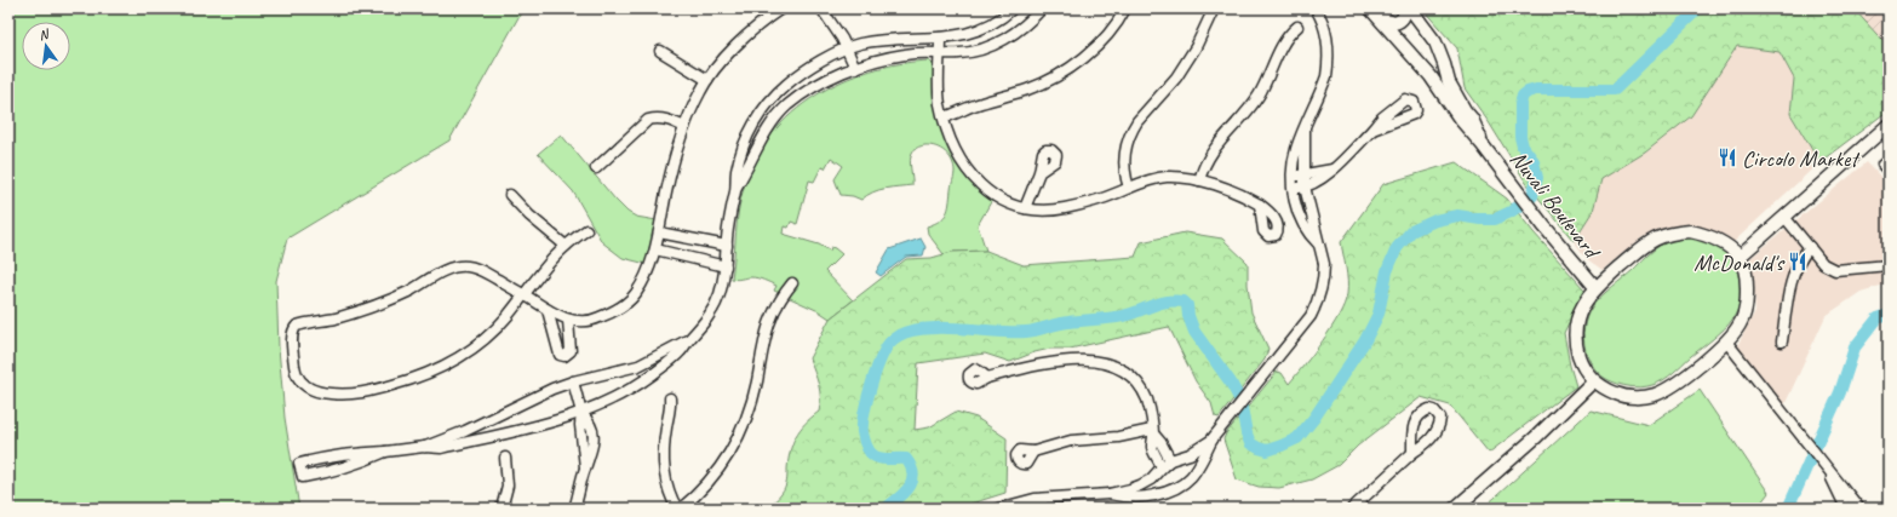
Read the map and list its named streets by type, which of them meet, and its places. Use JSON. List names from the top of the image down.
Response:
{
  "streets": {
    "main road": ["Nuvali Boulevard"]
  },
  "places": {
    "restaurant": ["Circolo Market", "McDonald's"]
  },
  "north": "top"
}
